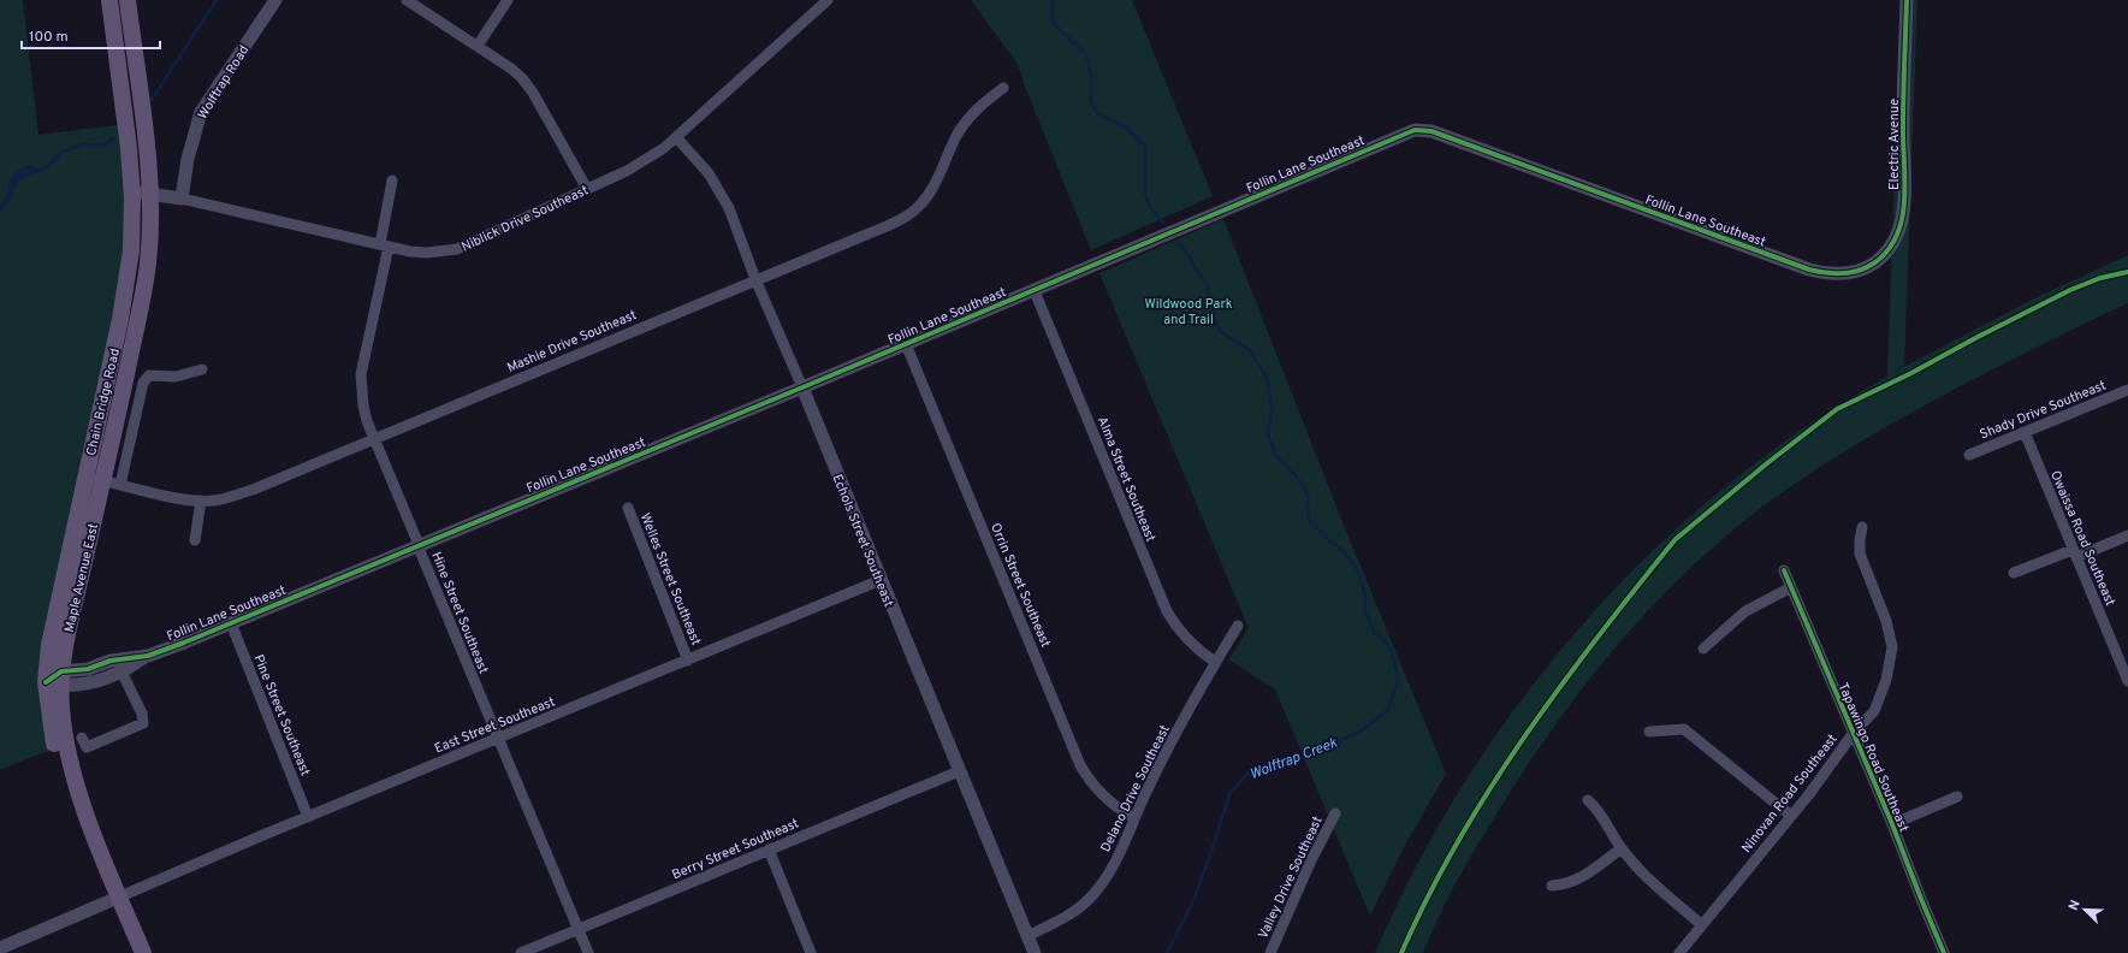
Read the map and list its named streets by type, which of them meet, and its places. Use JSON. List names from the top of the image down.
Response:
{
  "streets": {
    "main road": ["Chain Bridge Road", "Maple Avenue East"],
    "street": [
      "Wolftrap Road",
      "Electric Avenue",
      "Follin Lane Southeast",
      "Niblick Drive Southeast",
      "Mashie Drive Southeast",
      "Shady Drive Southeast",
      "Alma Street Southeast",
      "Owaissa Road Southeast",
      "Echols Street Southeast",
      "Welles Street Southeast",
      "Orrin Street Southeast",
      "Hine Street Southeast",
      "Pine Street Southeast",
      "East Street Southeast",
      "Tapawingo Road Southeast",
      "Delano Drive Southeast",
      "Ninovan Road Southeast",
      "Berry Street Southeast",
      "Valley Drive Southeast"
    ]
  },
  "crossings": [
    ["Wolftrap Road", "Niblick Drive Southeast"],
    ["Electric Avenue", "Follin Lane Southeast"],
    ["Follin Lane Southeast", "Chain Bridge Road"],
    ["Follin Lane Southeast", "Alma Street Southeast"],
    ["Follin Lane Southeast", "Echols Street Southeast"],
    ["Follin Lane Southeast", "Maple Avenue East"],
    ["Follin Lane Southeast", "Orrin Street Southeast"],
    ["Follin Lane Southeast", "Hine Street Southeast"],
    ["Follin Lane Southeast", "Pine Street Southeast"],
    ["Niblick Drive Southeast", "Chain Bridge Road"],
    ["Niblick Drive Southeast", "Echols Street Southeast"],
    ["Niblick Drive Southeast", "Maple Avenue East"],
    ["Niblick Drive Southeast", "Hine Street Southeast"],
    ["Mashie Drive Southeast", "Chain Bridge Road"],
    ["Mashie Drive Southeast", "Echols Street Southeast"],
    ["Mashie Drive Southeast", "Maple Avenue East"],
    ["Mashie Drive Southeast", "Hine Street Southeast"],
    ["Chain Bridge Road", "Maple Avenue East"],
    ["Shady Drive Southeast", "Owaissa Road Southeast"],
    ["Alma Street Southeast", "Delano Drive Southeast"],
    ["Echols Street Southeast", "East Street Southeast"],
    ["Echols Street Southeast", "Delano Drive Southeast"],
    ["Echols Street Southeast", "Berry Street Southeast"],
    ["Maple Avenue East", "East Street Southeast"],
    ["Welles Street Southeast", "East Street Southeast"],
    ["Orrin Street Southeast", "Delano Drive Southeast"],
    ["Hine Street Southeast", "East Street Southeast"],
    ["Hine Street Southeast", "Berry Street Southeast"],
    ["Pine Street Southeast", "East Street Southeast"],
    ["Tapawingo Road Southeast", "Ninovan Road Southeast"]
  ],
  "water": ["Wolftrap Creek"],
  "parks": ["Wildwood Park and Trail"],
  "scale_bar": "100 m",
  "north": "top left"
}
